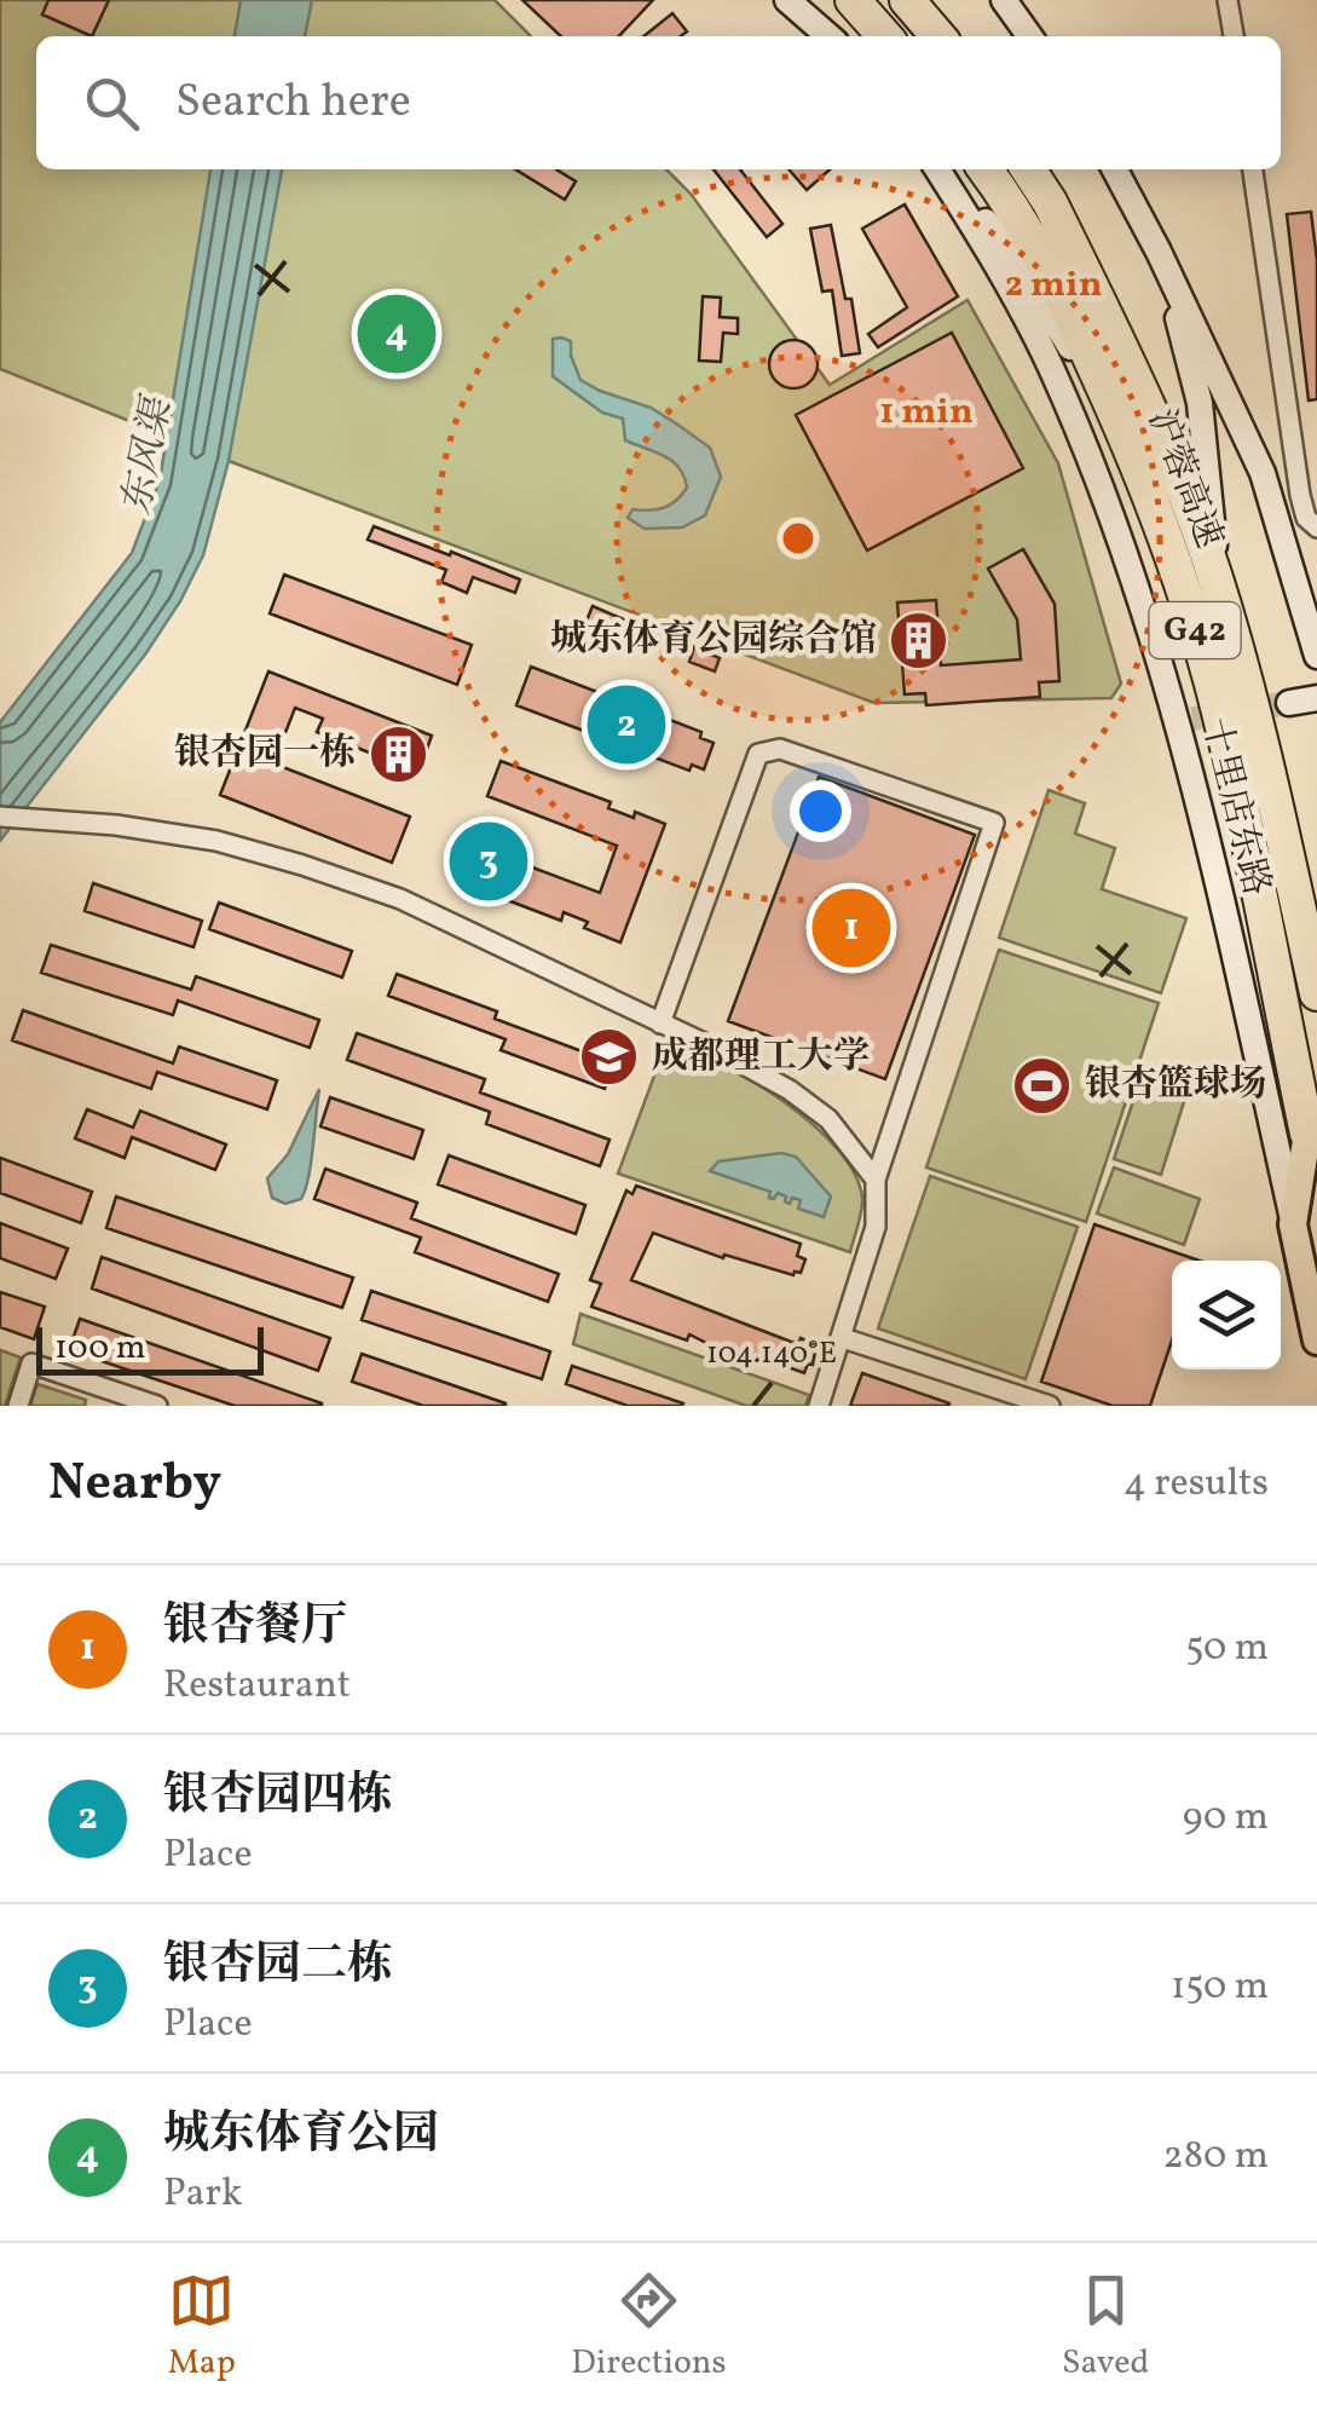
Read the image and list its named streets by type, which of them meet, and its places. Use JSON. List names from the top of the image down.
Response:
{
  "streets": {
    "highway": ["沪蓉高速", "G42"],
    "street": ["十里店东路"]
  },
  "water": ["东风渠"],
  "places": {
    "building": ["城东体育公园综合馆", "银杏园一栋"],
    "school or university": ["成都理工大学"],
    "sports": ["银杏篮球场"]
  },
  "scale_bar": "100 m",
  "page": {
    "search": "Search here",
    "pins": [
      "4",
      "2",
      "3",
      "1"
    ],
    "scale": "100 m",
    "heading": ["Nearby", "4 results"],
    "list": [
      {
        "mark": "1",
        "name": "银杏餐厅",
        "note": "Restaurant",
        "value": "50 m"
      },
      {
        "mark": "2",
        "name": "银杏园四栋",
        "note": "Place",
        "value": "90 m"
      },
      {
        "mark": "3",
        "name": "银杏园二栋",
        "note": "Place",
        "value": "150 m"
      },
      {
        "mark": "4",
        "name": "城东体育公园",
        "note": "Park",
        "value": "280 m"
      }
    ],
    "nav": ["Map", "Directions", "Saved"]
  },
  "coordinates": ["104.140°E"],
  "rings": ["2 min", "1 min"]
}
